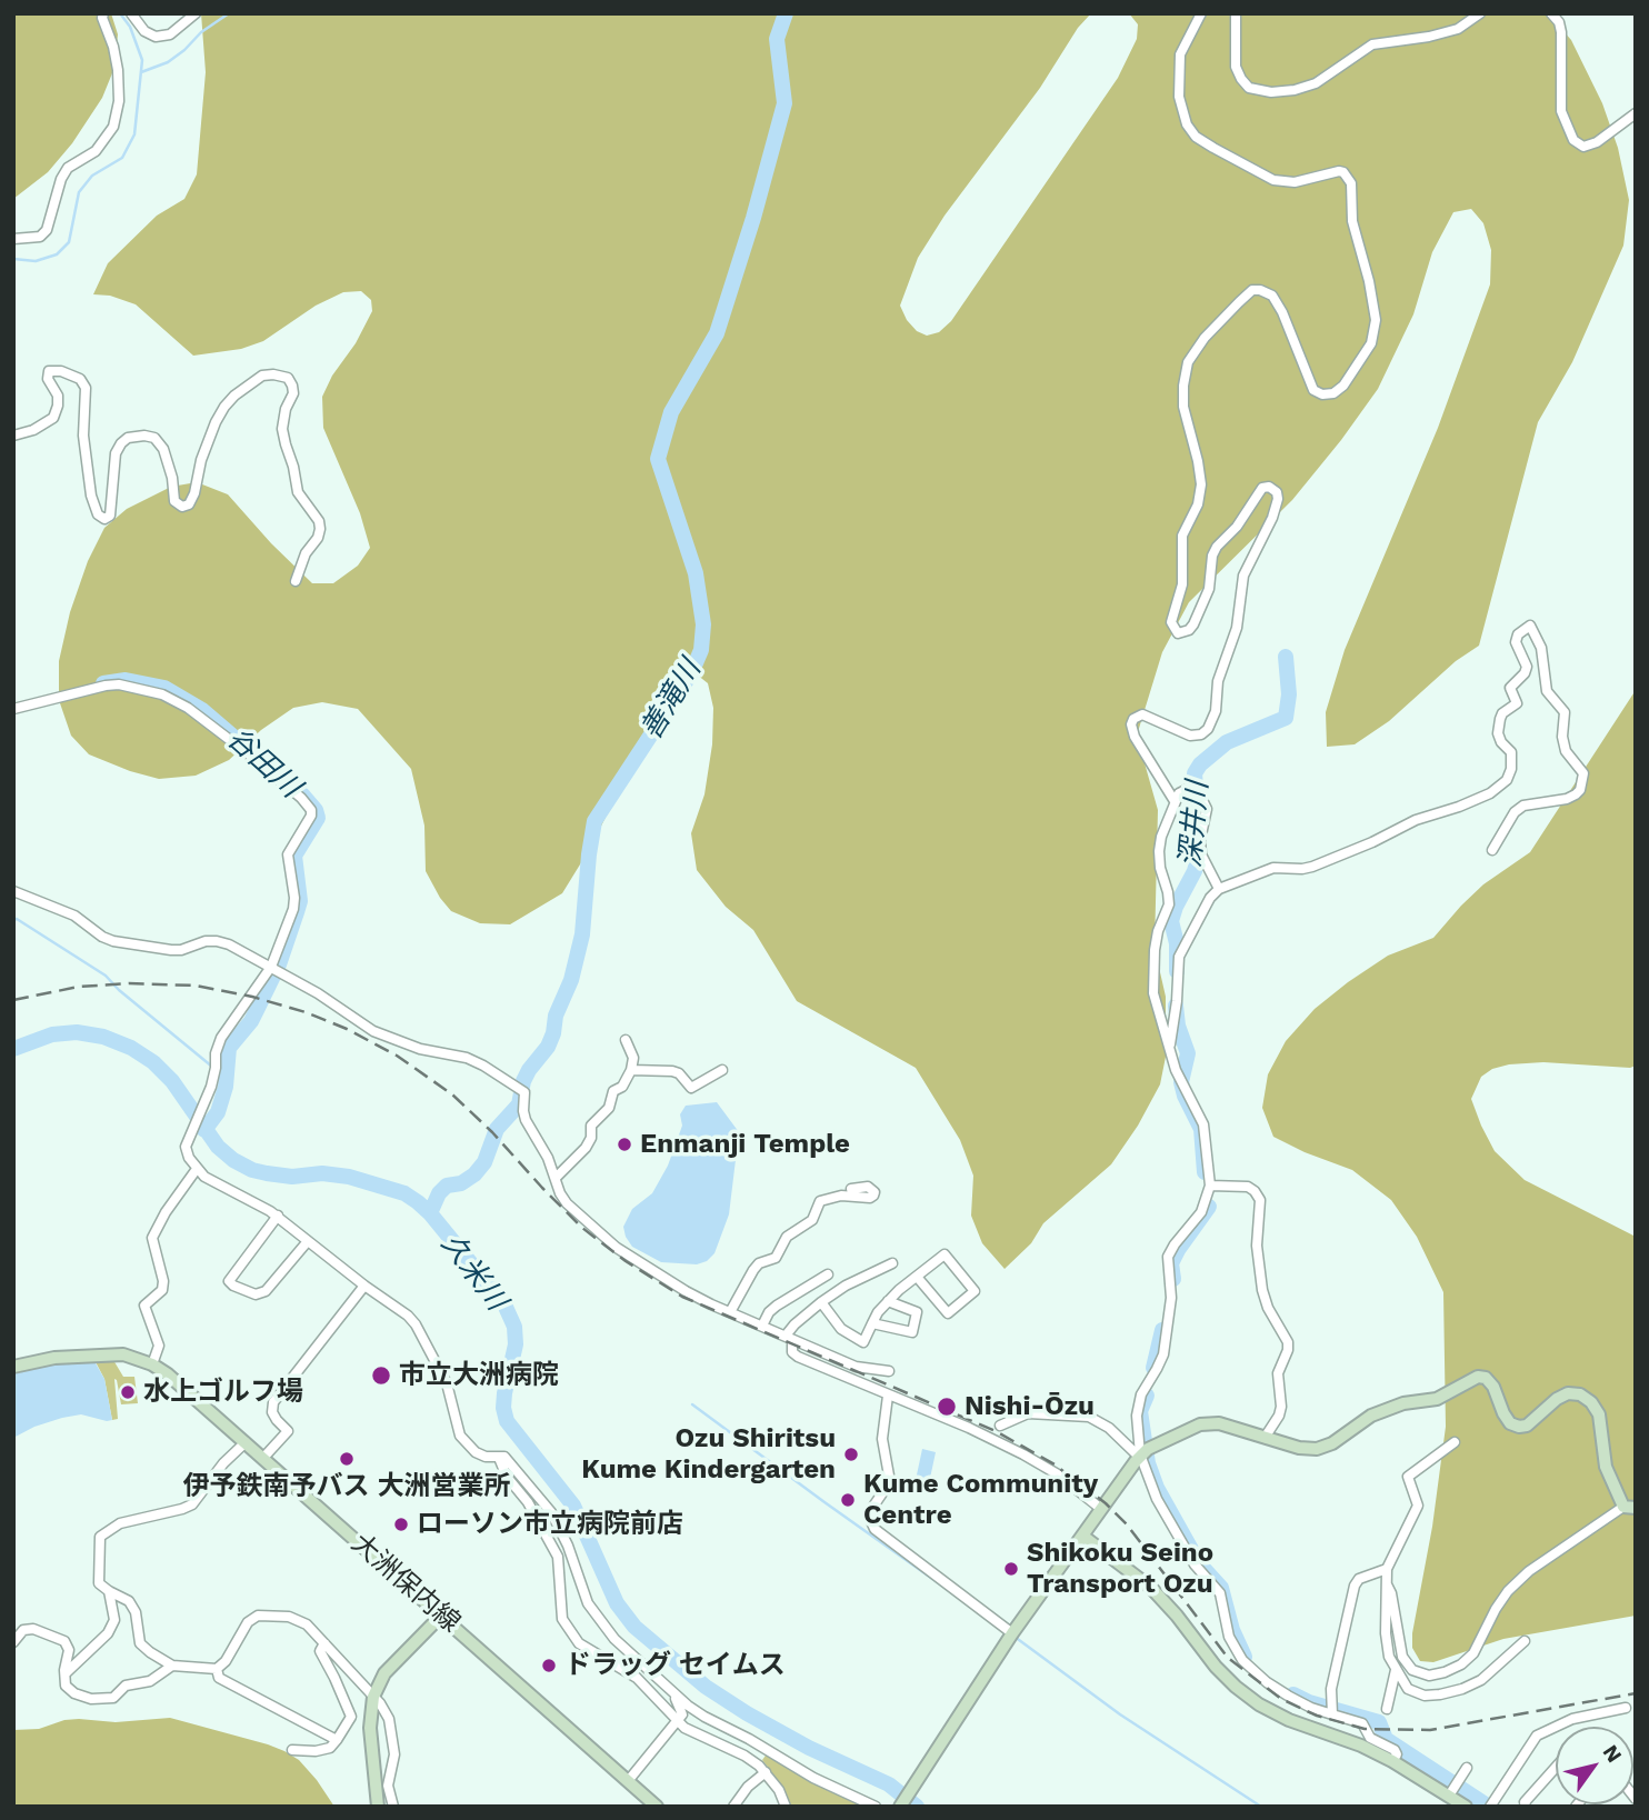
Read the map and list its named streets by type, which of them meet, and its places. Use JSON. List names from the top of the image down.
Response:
{
  "streets": {
    "street": ["大洲保内線"]
  },
  "water": [
    "善滝川",
    "谷田川",
    "深井川",
    "久米川"
  ],
  "places": [
    "Enmanji Temple",
    "市立大洲病院",
    "水上ゴルフ場",
    "Nishi-Ōzu",
    "Ozu Shiritsu Kume Kindergarten",
    "伊予鉄南予バス 大洲営業所",
    "Kume Community Centre",
    "ローソン市立病院前店",
    "Shikoku Seino Transport Ozu",
    "ドラッグ セイムス"
  ],
  "north": "top right"
}
